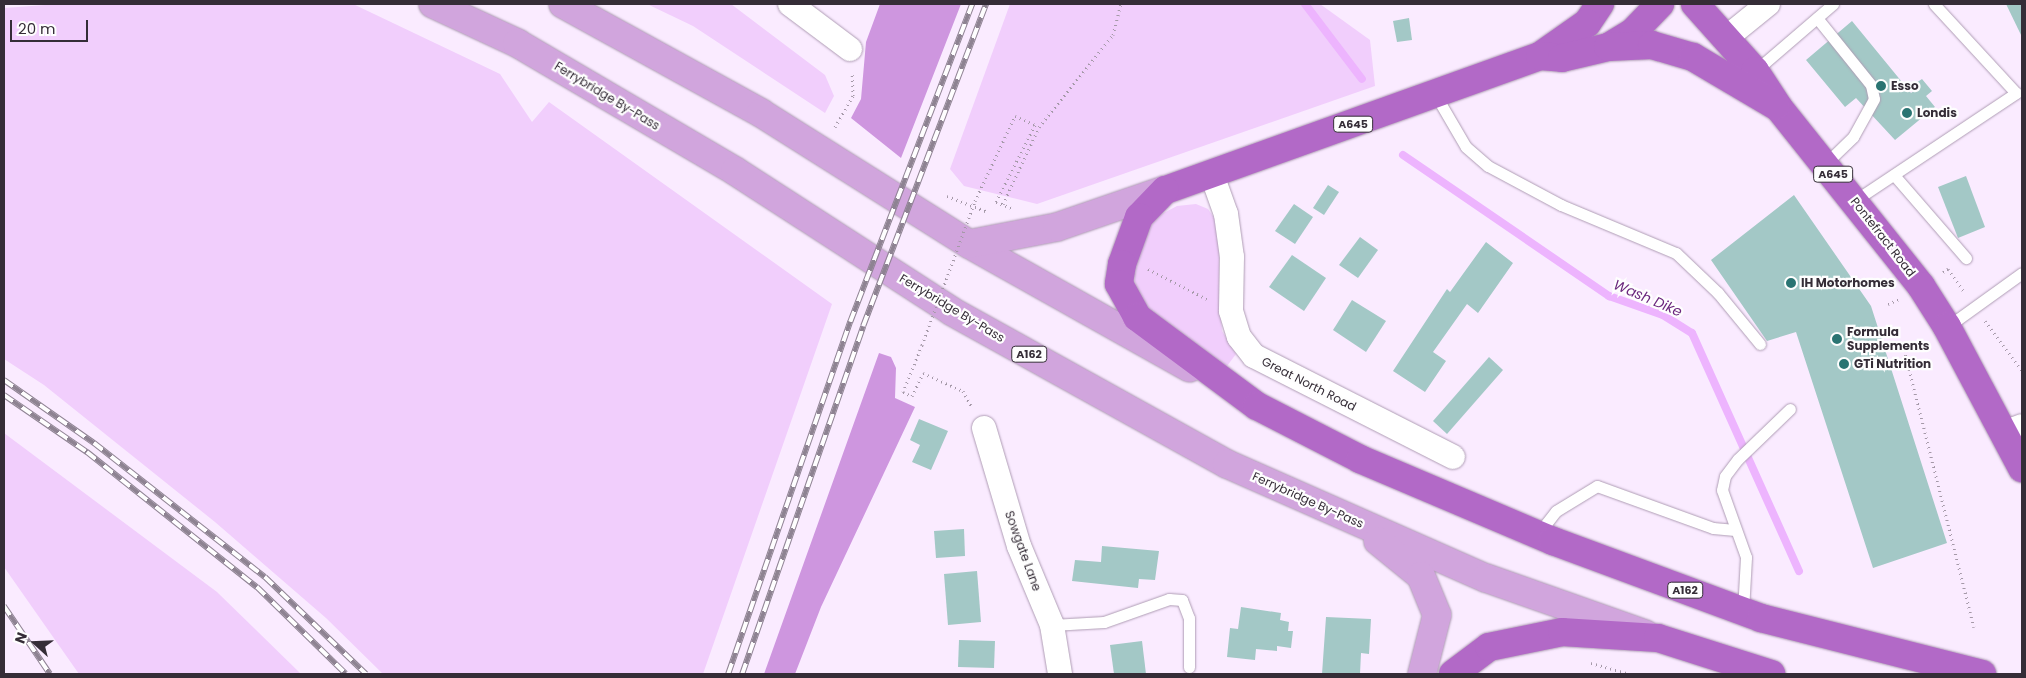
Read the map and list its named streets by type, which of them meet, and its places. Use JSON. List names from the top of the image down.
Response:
{
  "streets": {
    "highway": ["A645", "Pontefract Road", "A162"],
    "main road": ["Ferrybridge By-Pass"],
    "street": ["Great North Road", "Sowgate Lane"]
  },
  "crossings": [
    ["Ferrybridge By-Pass", "A162"],
    ["A645", "Pontefract Road"],
    ["A645", "Great North Road"]
  ],
  "water": ["Wash Dike"],
  "places": [
    "Esso",
    "Londis",
    "IH Motorhomes",
    "Formula Supplements",
    "GTi Nutrition"
  ],
  "scale_bar": "20 m",
  "north": "left"
}
